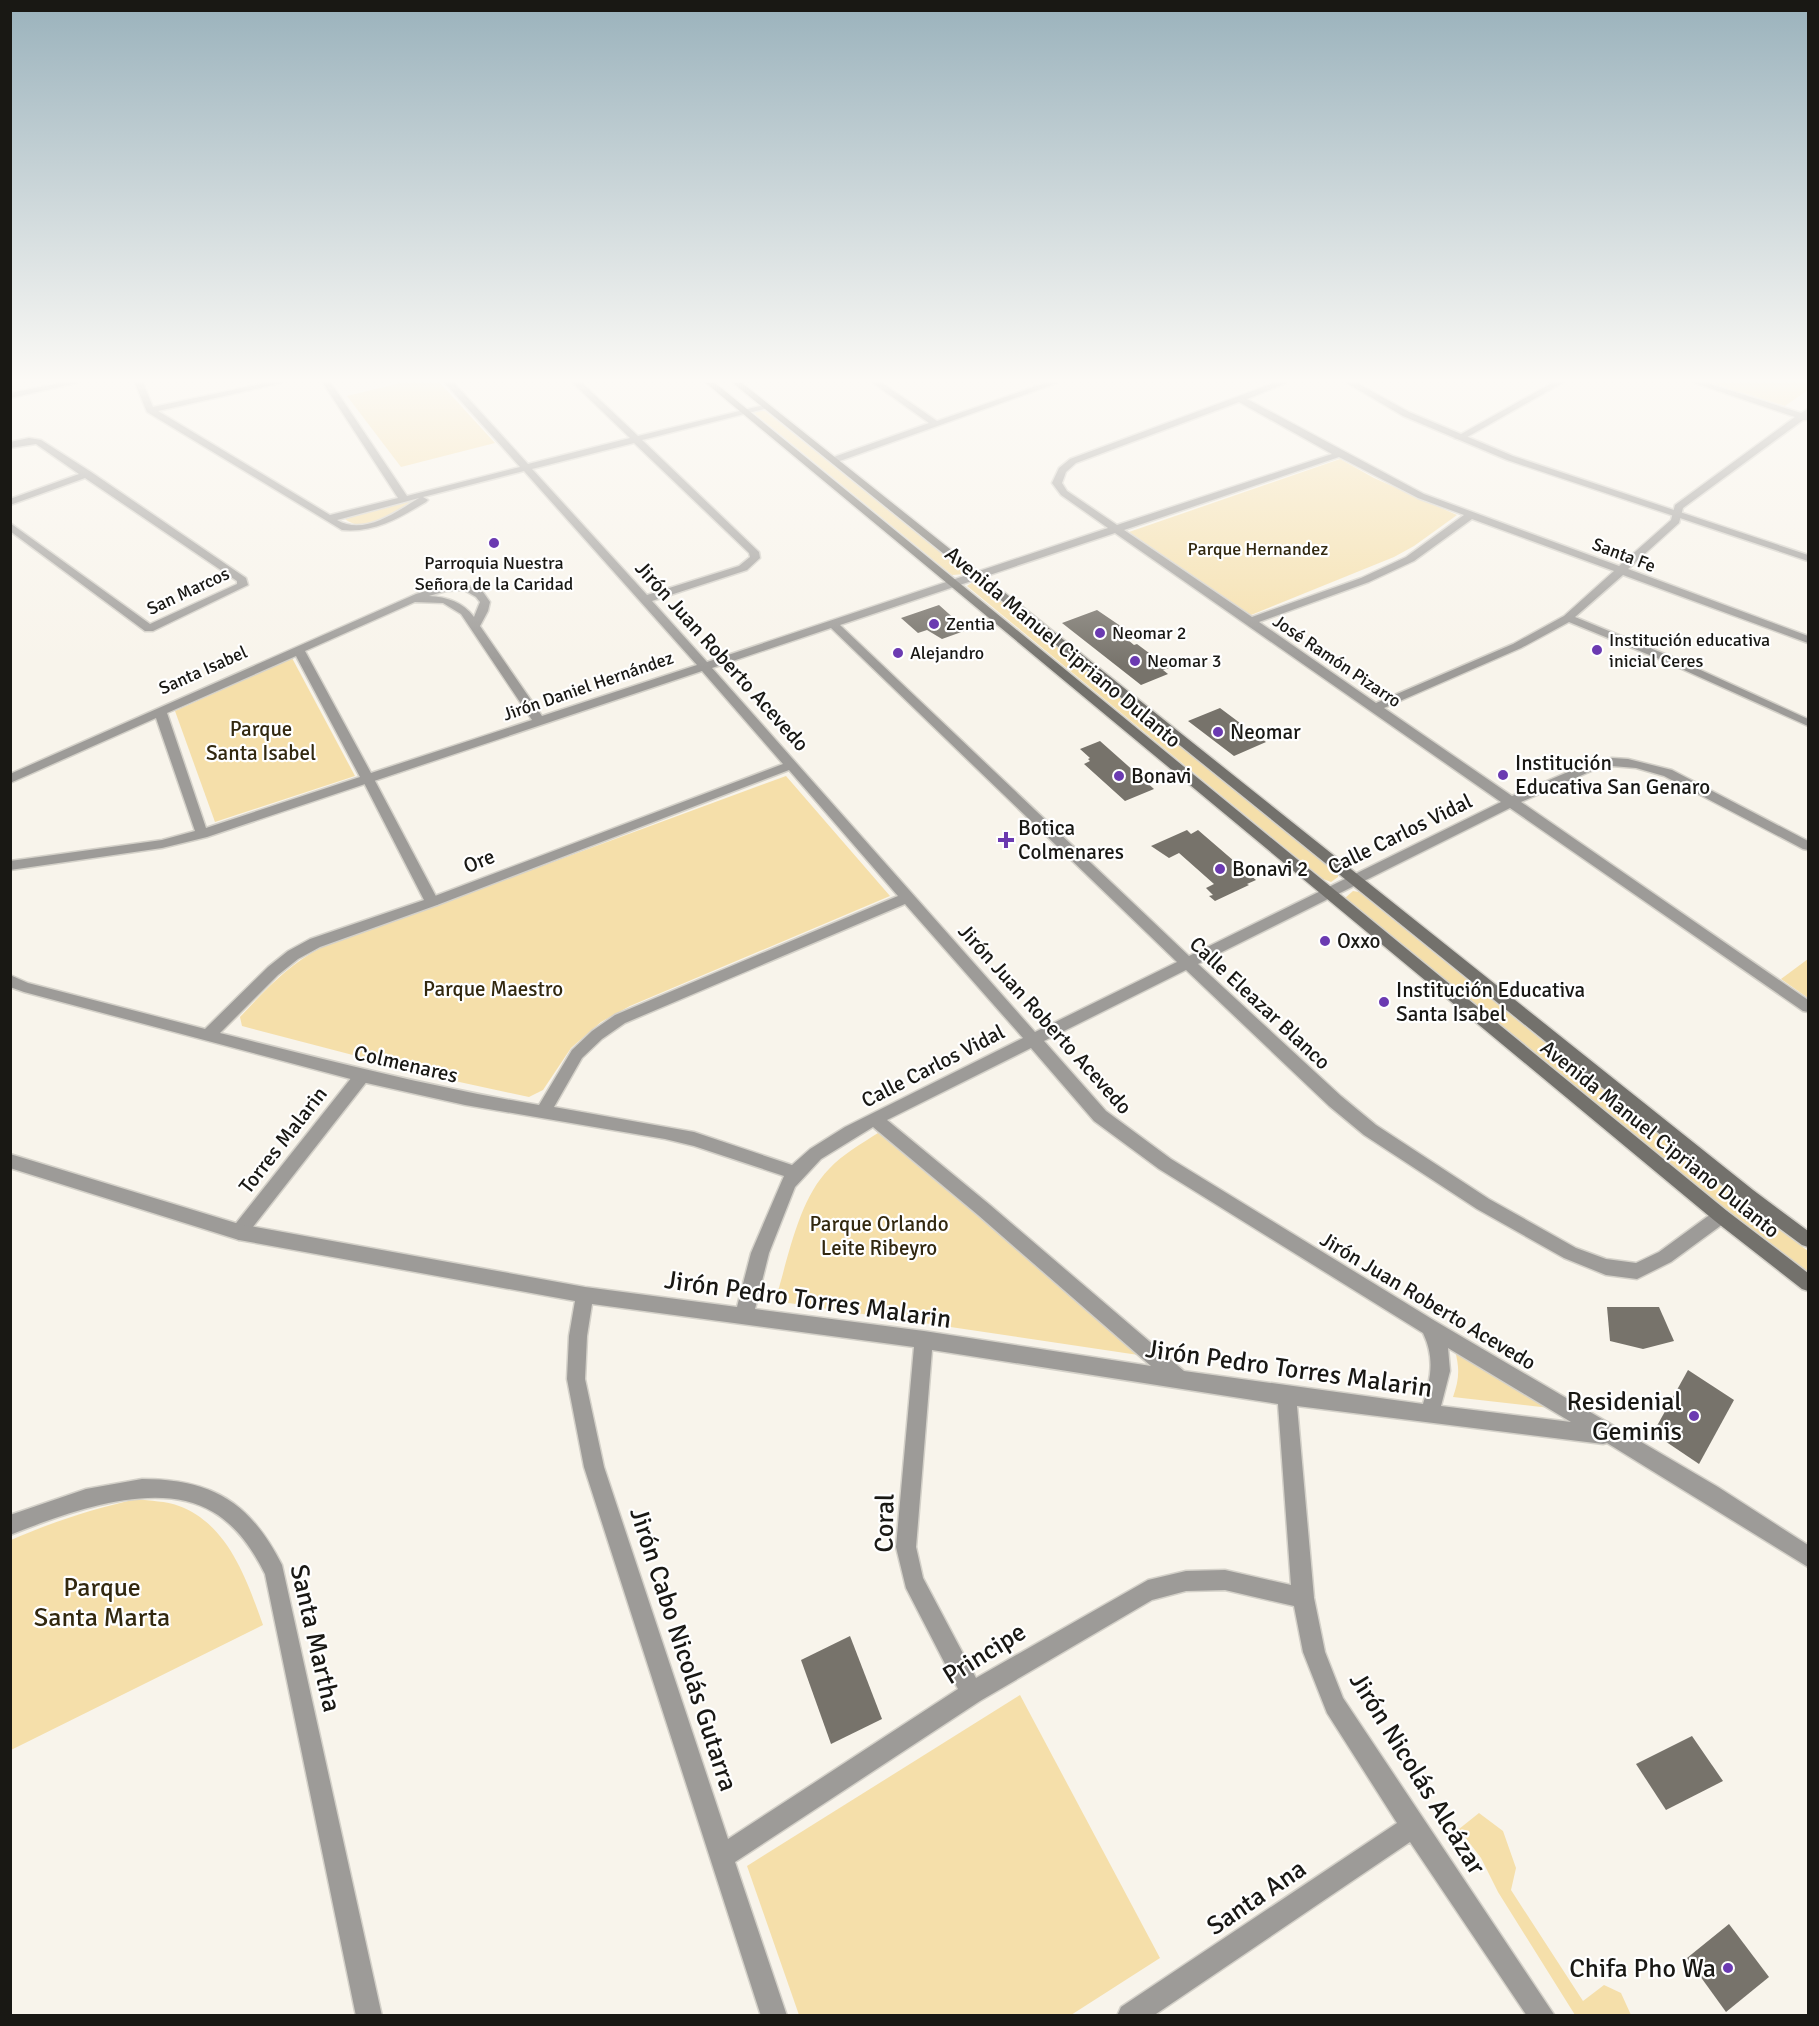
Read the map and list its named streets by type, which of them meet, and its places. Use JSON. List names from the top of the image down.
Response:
{
  "streets": {
    "main road": ["Avenida Manuel Cipriano Dulanto"],
    "street": [
      "Santa Fe",
      "San Marcos",
      "Jirón Juan Roberto Acevedo",
      "José Ramón Pizarro",
      "Santa Isabel",
      "Jirón Daniel Hernández",
      "Calle Carlos Vidal",
      "Ore",
      "Calle Eleazar Blanco",
      "Colmenares",
      "Torres Malarin",
      "Jirón Pedro Torres Malarin",
      "Coral",
      "Santa Martha",
      "Jirón Cabo Nicolás Gutarra",
      "Principe",
      "Jirón Nicolás Alcázar",
      "Santa Ana"
    ]
  },
  "crossings": [
    ["Avenida Manuel Cipriano Dulanto", "Jirón Daniel Hernández"],
    ["Avenida Manuel Cipriano Dulanto", "Calle Carlos Vidal"],
    ["Avenida Manuel Cipriano Dulanto", "Calle Eleazar Blanco"],
    ["Jirón Juan Roberto Acevedo", "Jirón Daniel Hernández"],
    ["Jirón Juan Roberto Acevedo", "Calle Carlos Vidal"],
    ["Jirón Juan Roberto Acevedo", "Ore"],
    ["Jirón Juan Roberto Acevedo", "Jirón Pedro Torres Malarin"],
    ["José Ramón Pizarro", "Jirón Daniel Hernández"],
    ["José Ramón Pizarro", "Calle Carlos Vidal"],
    ["Santa Isabel", "Jirón Daniel Hernández"],
    ["Jirón Daniel Hernández", "Calle Eleazar Blanco"],
    ["Calle Carlos Vidal", "Calle Eleazar Blanco"],
    ["Calle Carlos Vidal", "Colmenares"],
    ["Calle Carlos Vidal", "Jirón Pedro Torres Malarin"],
    ["Ore", "Colmenares"],
    ["Colmenares", "Torres Malarin"],
    ["Torres Malarin", "Jirón Pedro Torres Malarin"],
    ["Jirón Pedro Torres Malarin", "Coral"],
    ["Jirón Pedro Torres Malarin", "Jirón Cabo Nicolás Gutarra"],
    ["Jirón Pedro Torres Malarin", "Jirón Nicolás Alcázar"],
    ["Coral", "Principe"],
    ["Jirón Cabo Nicolás Gutarra", "Principe"],
    ["Principe", "Jirón Nicolás Alcázar"],
    ["Jirón Nicolás Alcázar", "Santa Ana"]
  ],
  "parks": [
    "Parque Hernandez",
    "Parque Santa Isabel",
    "Parque Maestro",
    "Parque Orlando Leite Ribeyro",
    "Parque Santa Marta"
  ],
  "places": {
    "other": [
      "Parroquia Nuestra Señora de la Caridad",
      "Zentia",
      "Neomar 2",
      "Institución educativa inicial Ceres",
      "Alejandro",
      "Neomar 3",
      "Neomar",
      "Institución Educativa San Genaro",
      "Bonavi",
      "Bonavi 2",
      "Oxxo",
      "Institución Educativa Santa Isabel",
      "Residenial Geminis",
      "Chifa Pho Wa"
    ],
    "health": ["Botica Colmenares"]
  }
}
